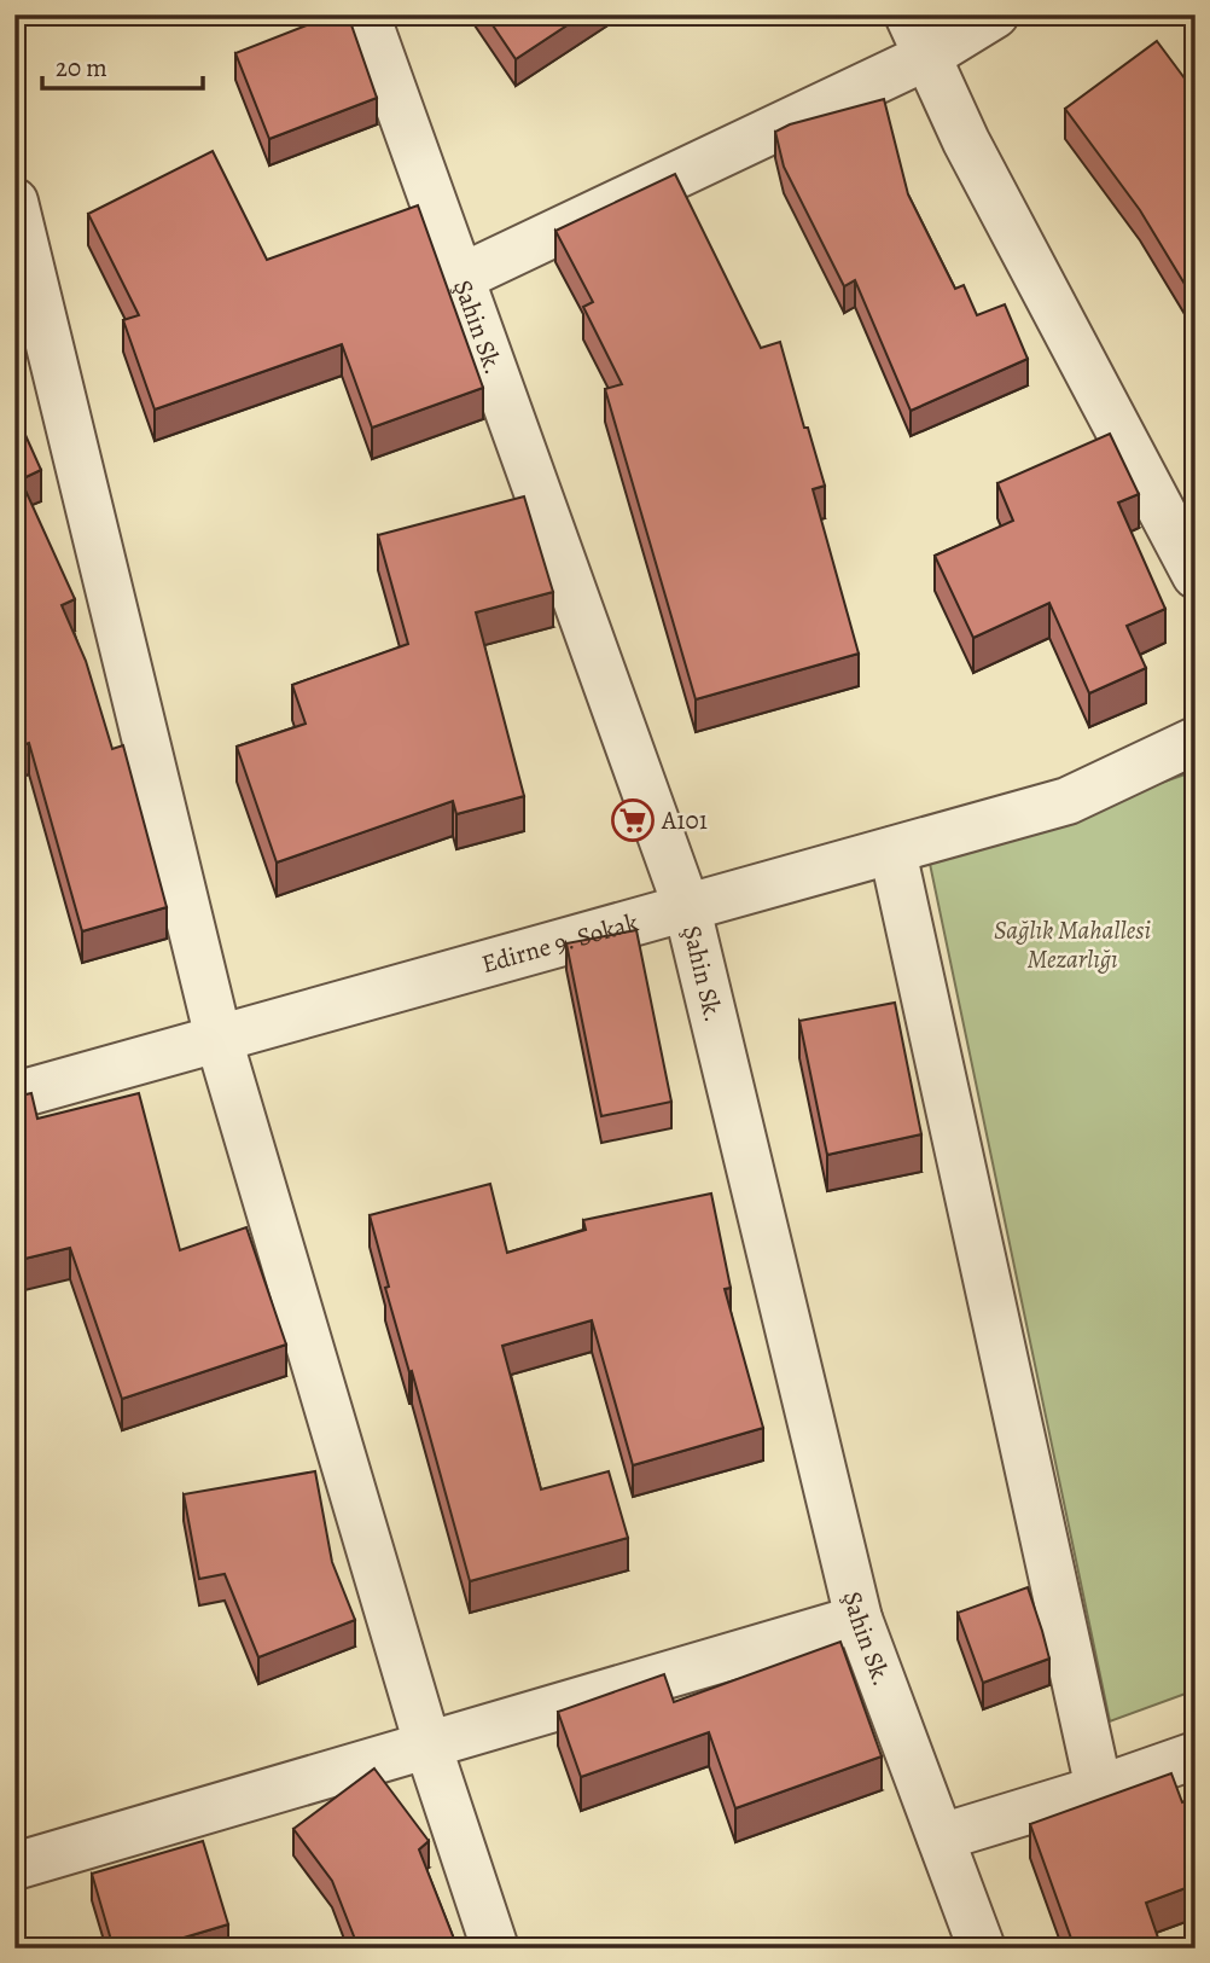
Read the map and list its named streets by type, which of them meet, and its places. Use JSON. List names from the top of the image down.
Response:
{
  "streets": {
    "street": ["Şahin Sk.", "Edirne 9. Sokak"]
  },
  "crossings": [
    ["Şahin Sk.", "Edirne 9. Sokak"]
  ],
  "parks": ["Sağlık Mahallesi Mezarlığı"],
  "places": {
    "supermarket": ["A101"]
  },
  "scale_bar": "20 m"
}
